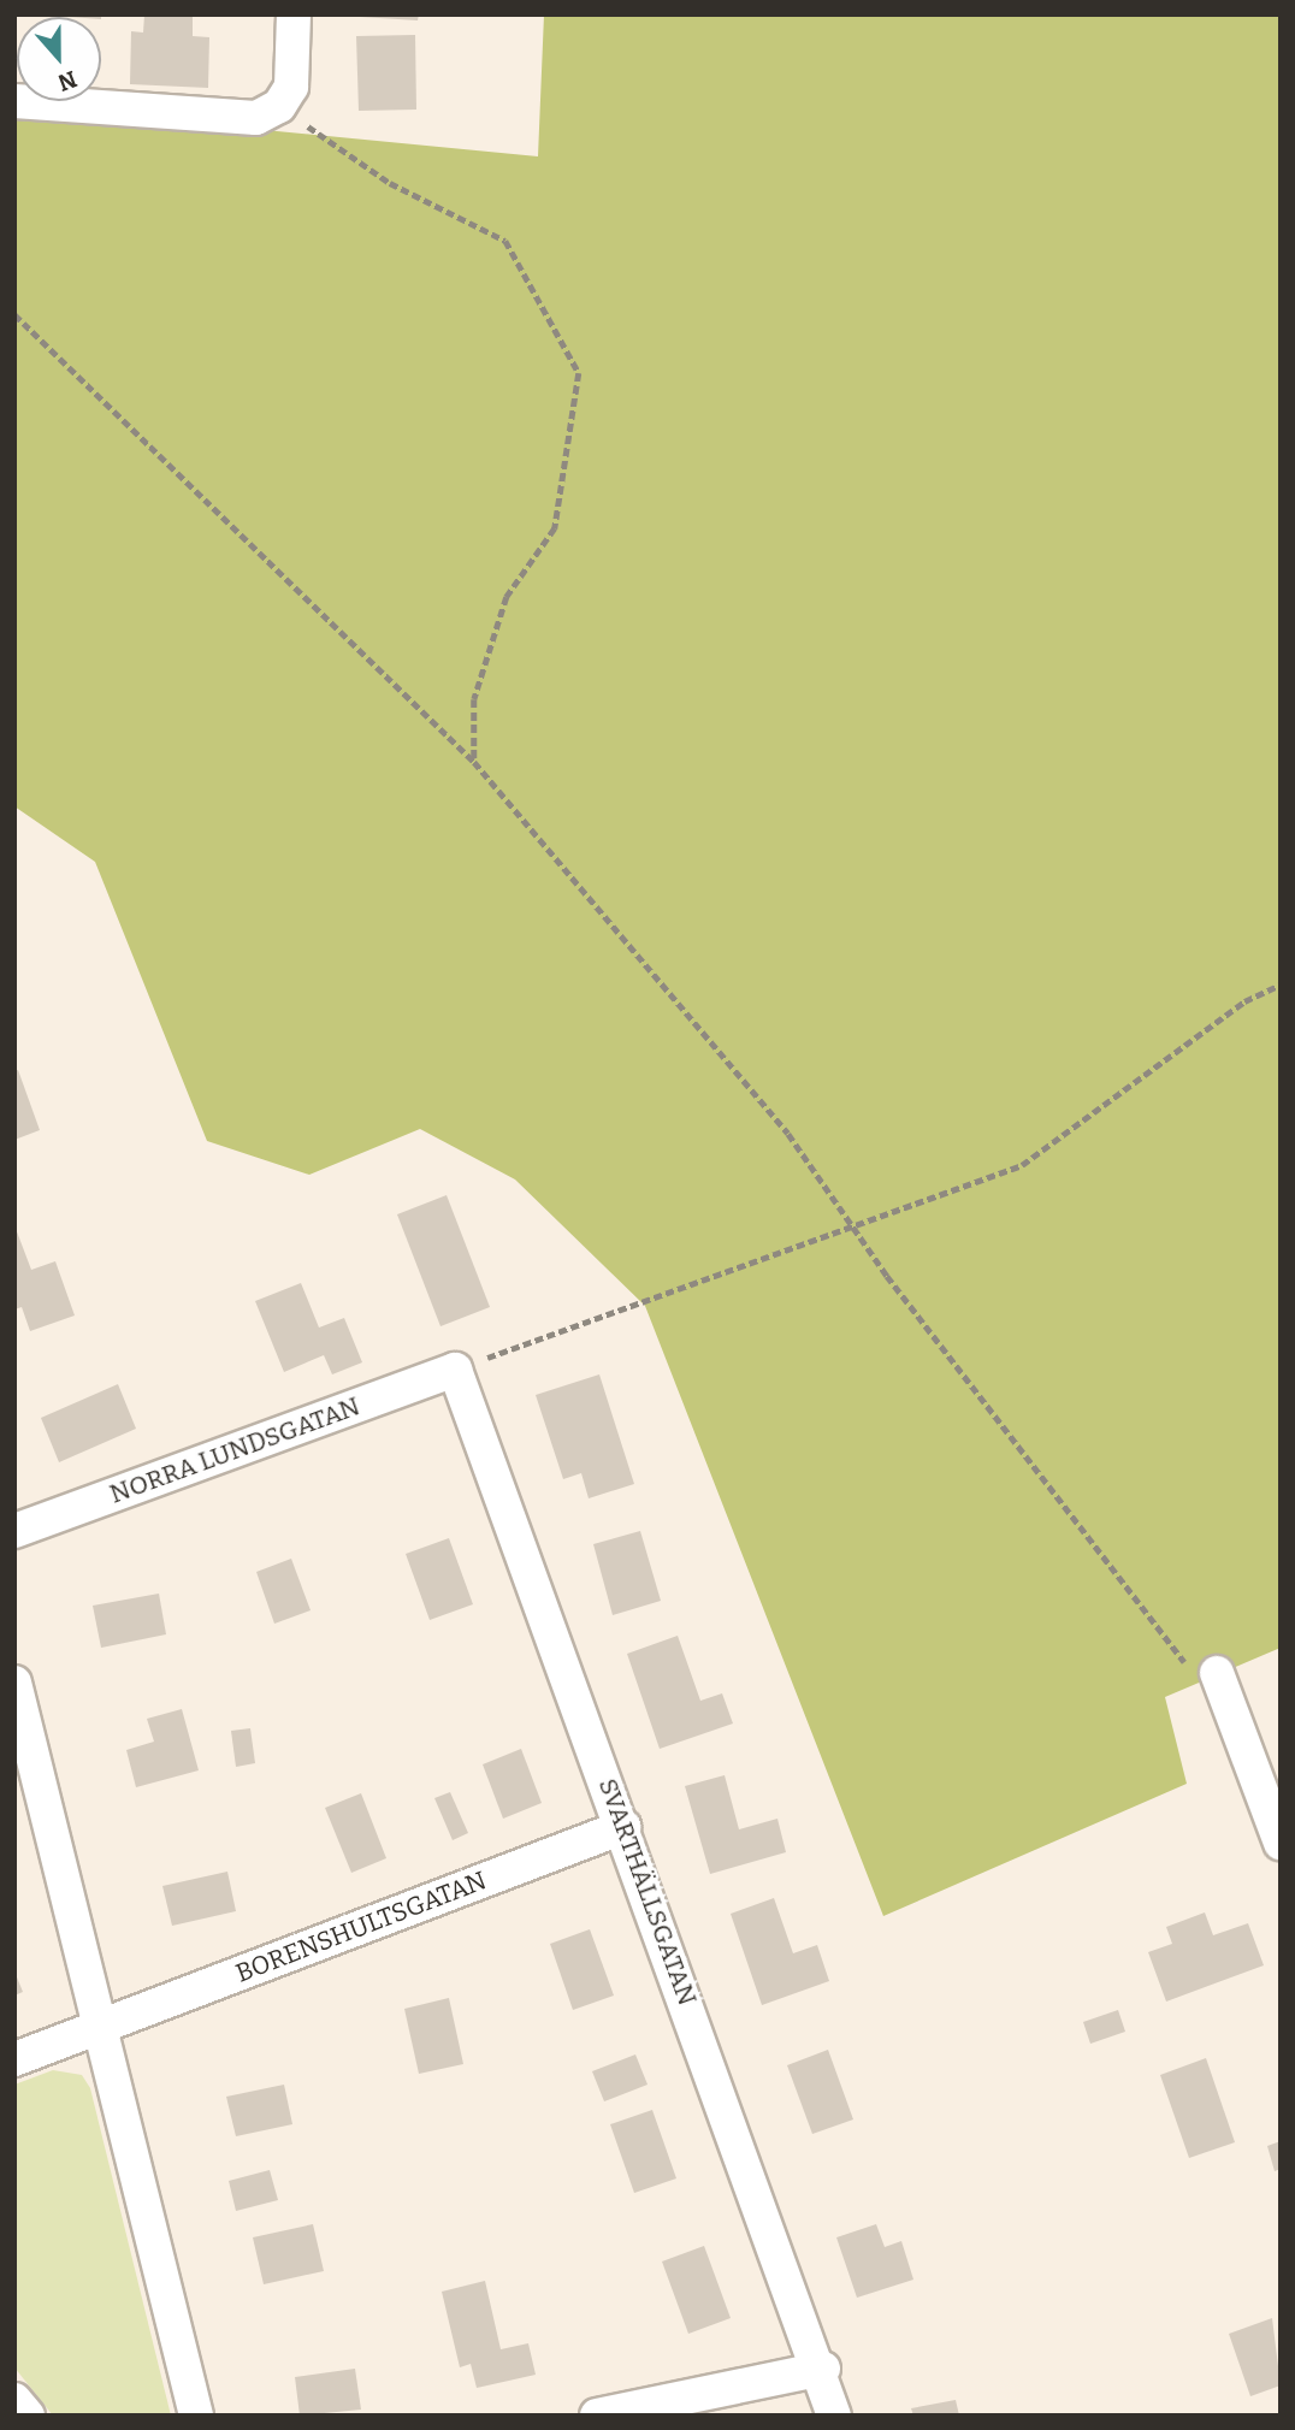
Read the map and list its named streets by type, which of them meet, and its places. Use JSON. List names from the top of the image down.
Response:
{
  "streets": {
    "street": ["NORRA LUNDSGATAN", "SVARTHÄLLSGATAN", "BORENSHULTSGATAN"]
  },
  "crossings": [
    ["NORRA LUNDSGATAN", "SVARTHÄLLSGATAN"],
    ["SVARTHÄLLSGATAN", "BORENSHULTSGATAN"]
  ],
  "north": "bottom"
}
